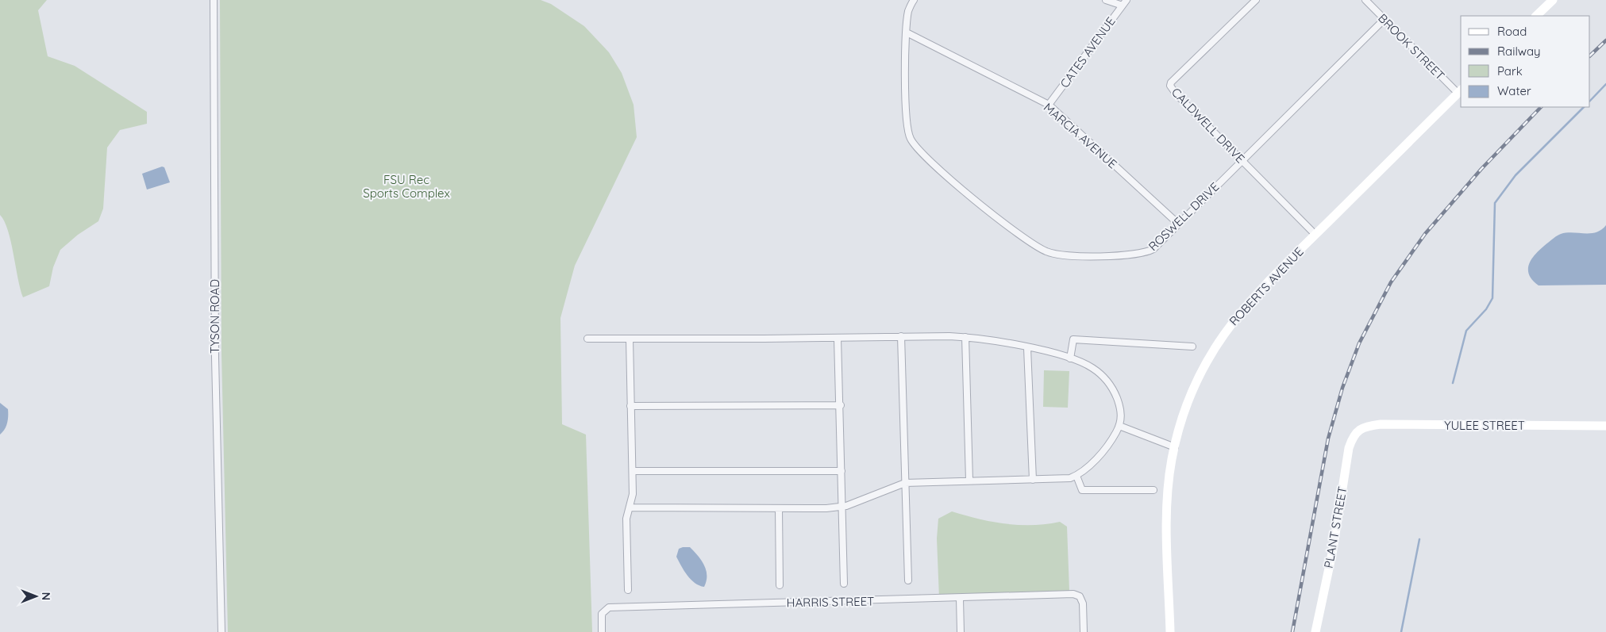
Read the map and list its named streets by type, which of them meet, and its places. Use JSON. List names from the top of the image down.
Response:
{
  "streets": {
    "street": [
      "BROOK STREET",
      "CATES AVENUE",
      "CALDWELL DRIVE",
      "MARCIA AVENUE",
      "ROSWELL DRIVE",
      "ROBERTS AVENUE",
      "TYSON ROAD",
      "YULEE STREET",
      "PLANT STREET",
      "HARRIS STREET"
    ]
  },
  "crossings": [
    ["BROOK STREET", "ROSWELL DRIVE"],
    ["BROOK STREET", "ROBERTS AVENUE"],
    ["CATES AVENUE", "MARCIA AVENUE"],
    ["CALDWELL DRIVE", "ROSWELL DRIVE"],
    ["CALDWELL DRIVE", "ROBERTS AVENUE"],
    ["MARCIA AVENUE", "ROSWELL DRIVE"],
    ["YULEE STREET", "PLANT STREET"]
  ],
  "parks": ["FSU Rec Sports Complex"],
  "legend": [
    "Road",
    "Railway",
    "Park",
    "Water"
  ],
  "north": "right"
}
